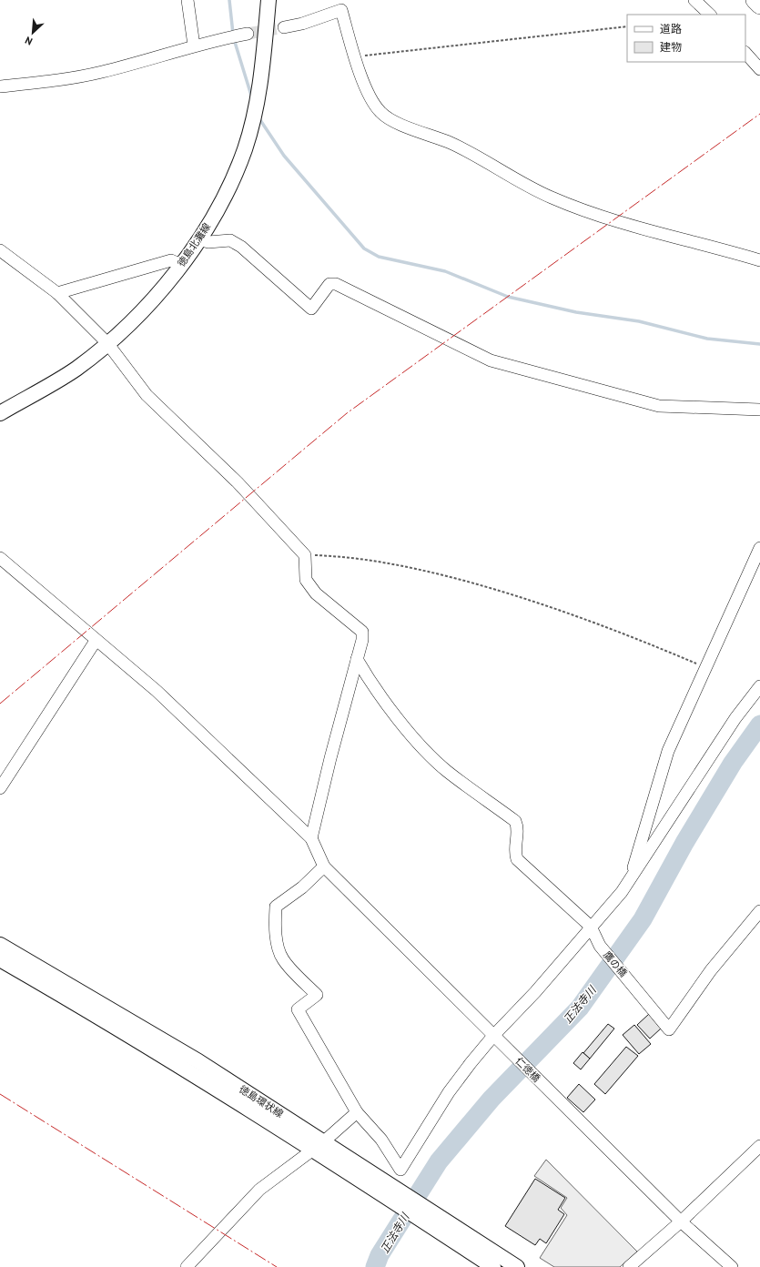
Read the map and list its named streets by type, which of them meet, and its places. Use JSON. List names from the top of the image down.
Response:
{
  "streets": {
    "main road": ["徳島北灘線", "徳島環状線"],
    "street": ["鷹の橋", "仁徳橋"]
  },
  "water": ["正法寺川"],
  "legend": ["道路", "建物"],
  "north": "bottom left"
}
